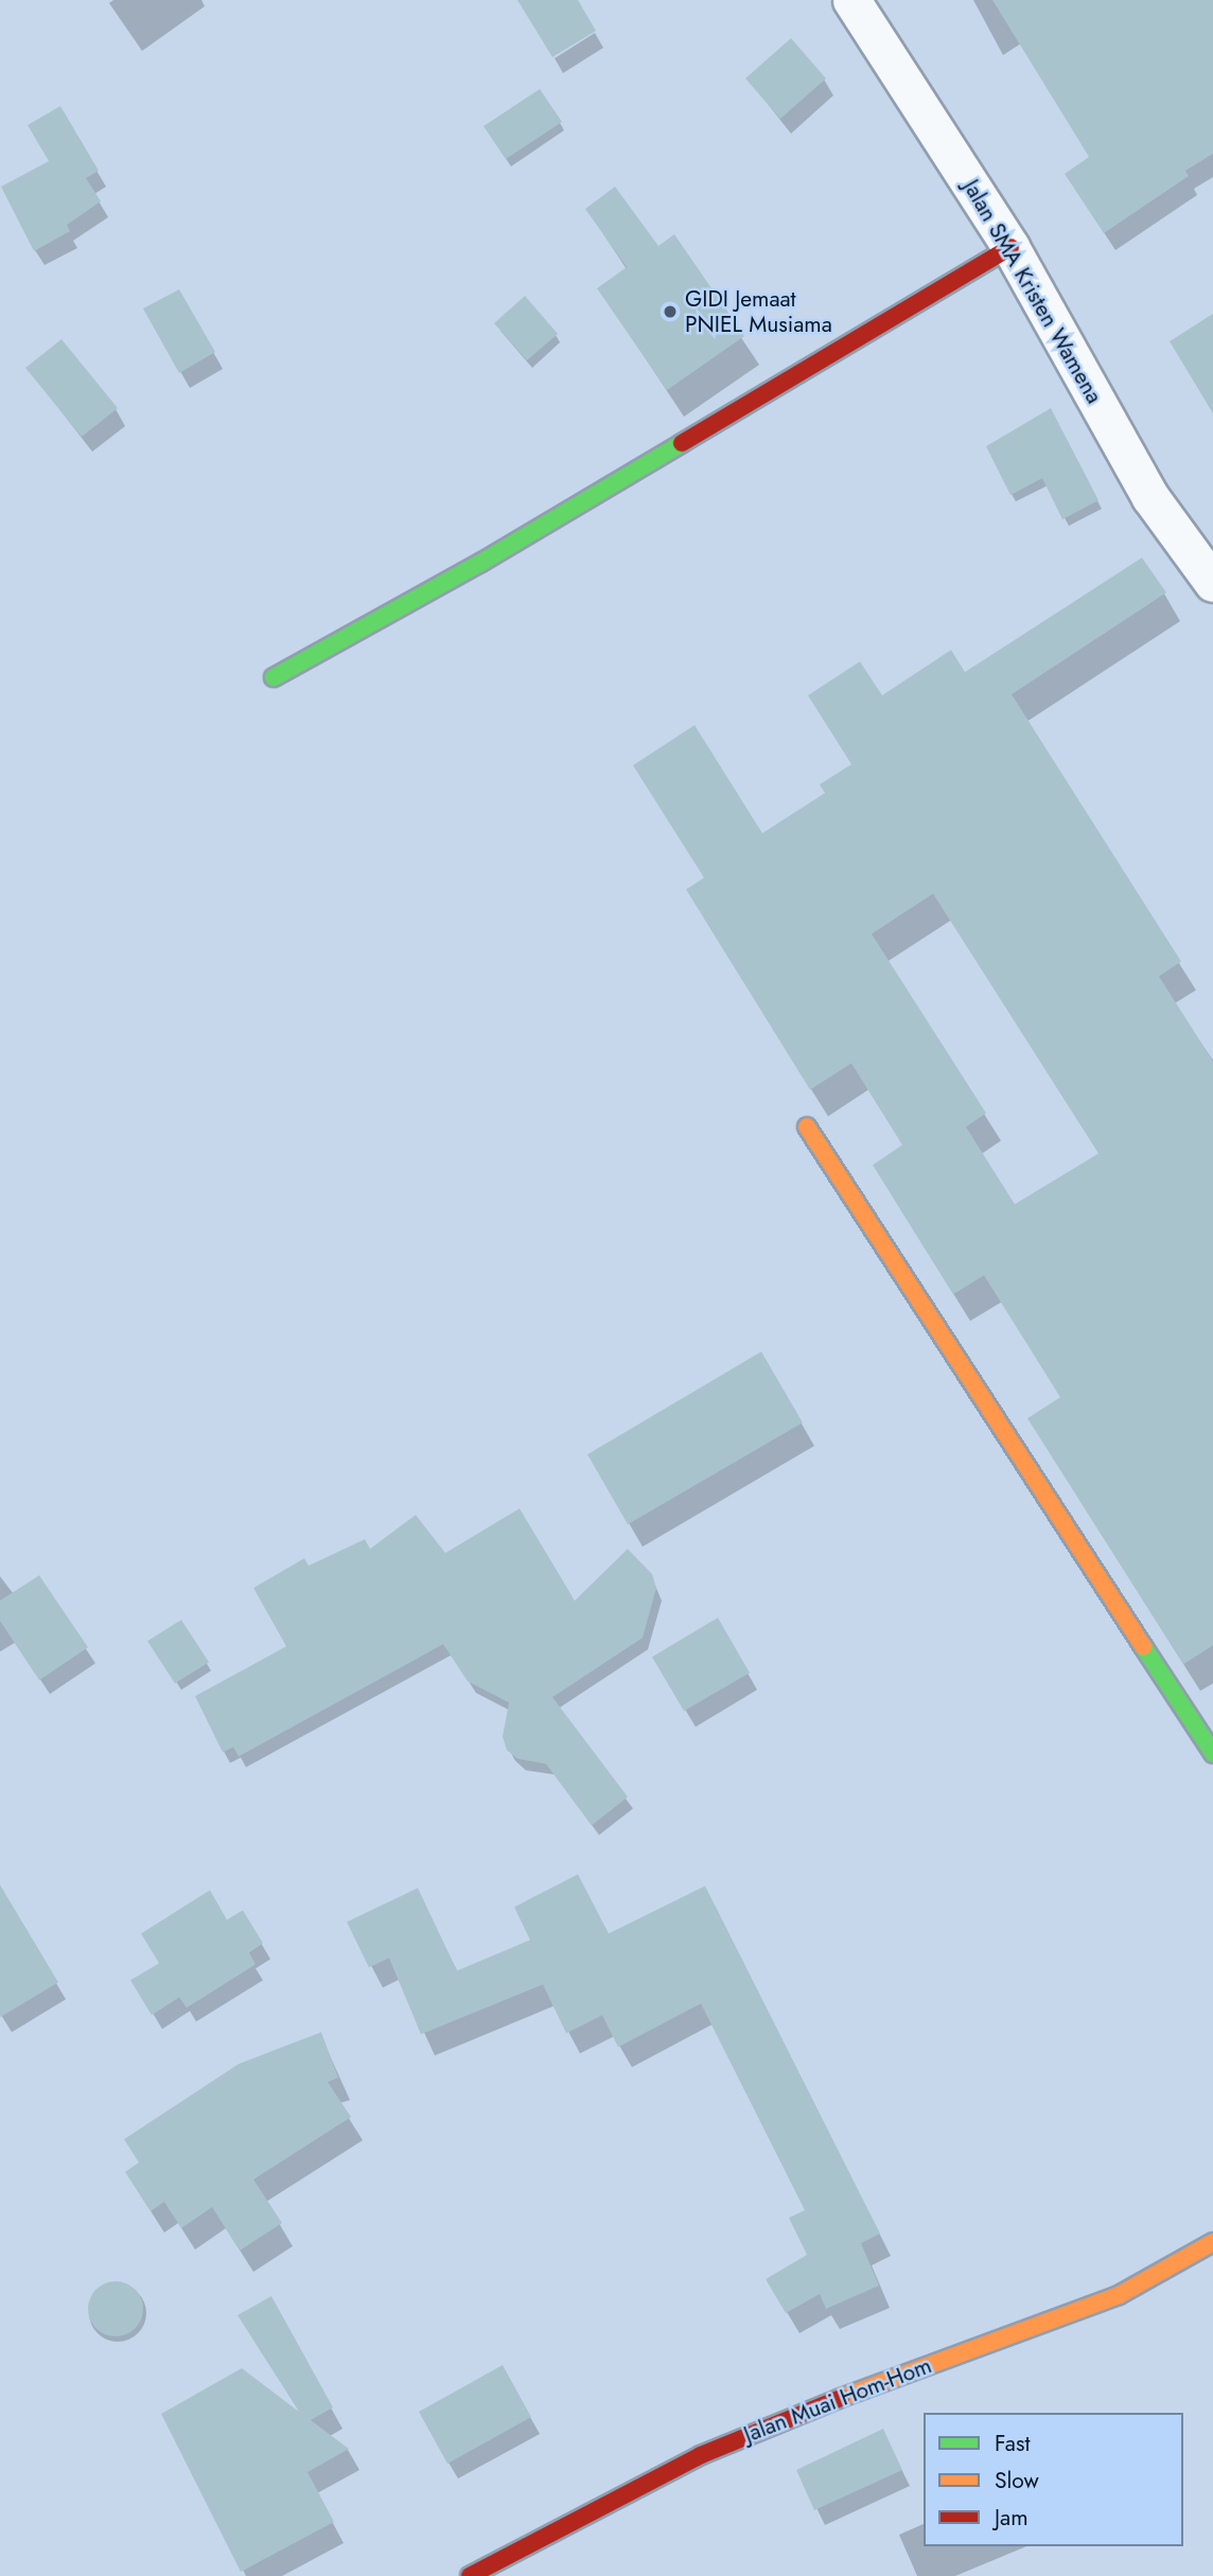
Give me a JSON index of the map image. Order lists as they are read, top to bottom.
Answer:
{
  "streets": {
    "street": ["Jalan SMA Kristen Wamena", "Jalan Muai Hom-Hom"]
  },
  "places": ["GIDI Jemaat PNIEL Musiama"],
  "legend": ["Fast", "Slow", "Jam"]
}
